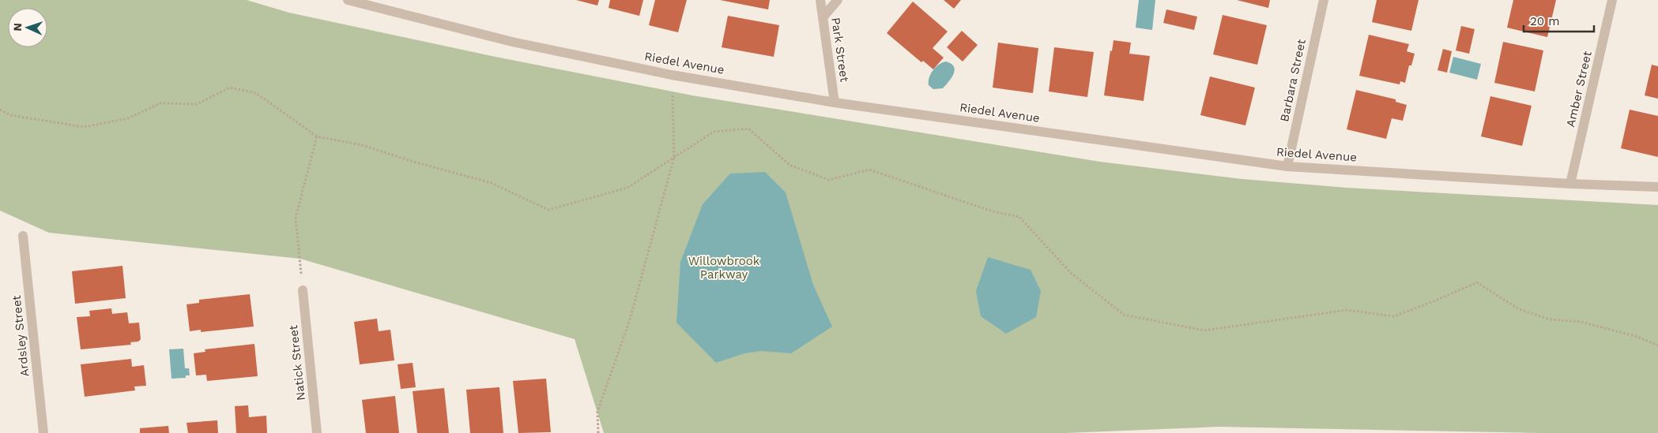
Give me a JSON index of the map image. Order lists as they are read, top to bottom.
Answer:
{
  "streets": {
    "street": [
      "Park Street",
      "Riedel Avenue",
      "Barbara Street",
      "Amber Street",
      "Ardsley Street",
      "Natick Street"
    ]
  },
  "crossings": [
    ["Park Street", "Riedel Avenue"],
    ["Riedel Avenue", "Barbara Street"],
    ["Riedel Avenue", "Amber Street"]
  ],
  "parks": ["Willowbrook Parkway"],
  "scale_bar": "20 m",
  "north": "left"
}
